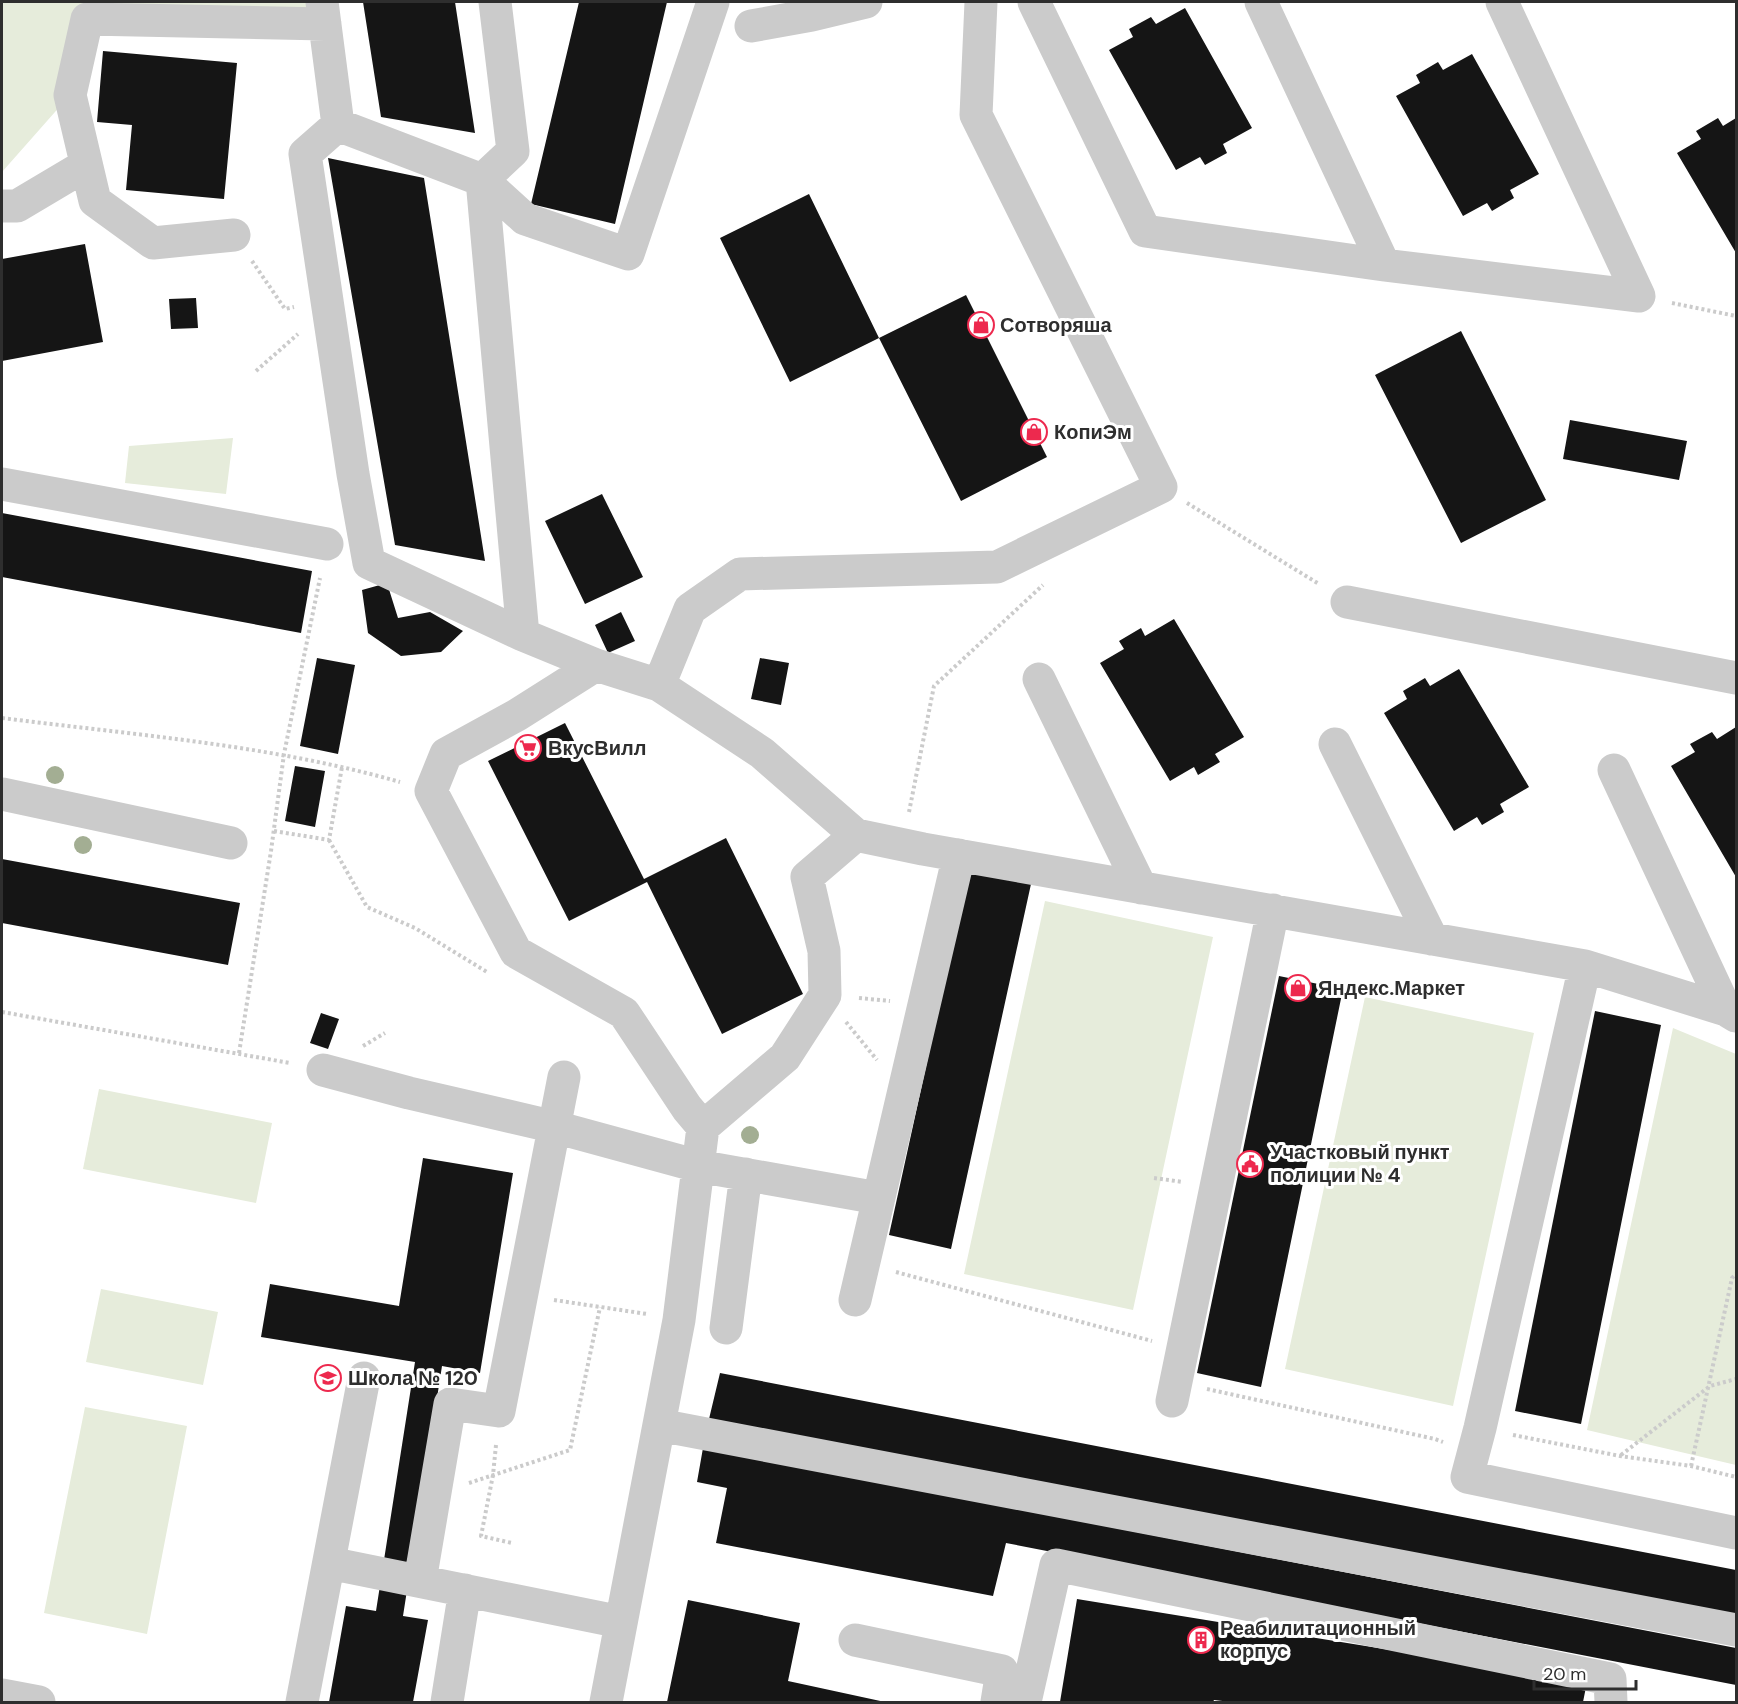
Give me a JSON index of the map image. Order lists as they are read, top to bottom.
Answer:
{
  "places": {
    "shop": ["Сотворяша", "КопиЭм", "Яндекс.Маркет"],
    "supermarket": ["ВкусВилл"],
    "public building": ["Участковый пункт полиции № 4"],
    "school or university": ["Школа № 120"],
    "building": ["Реабилитационный корпус"]
  },
  "scale_bar": "20 m"
}
